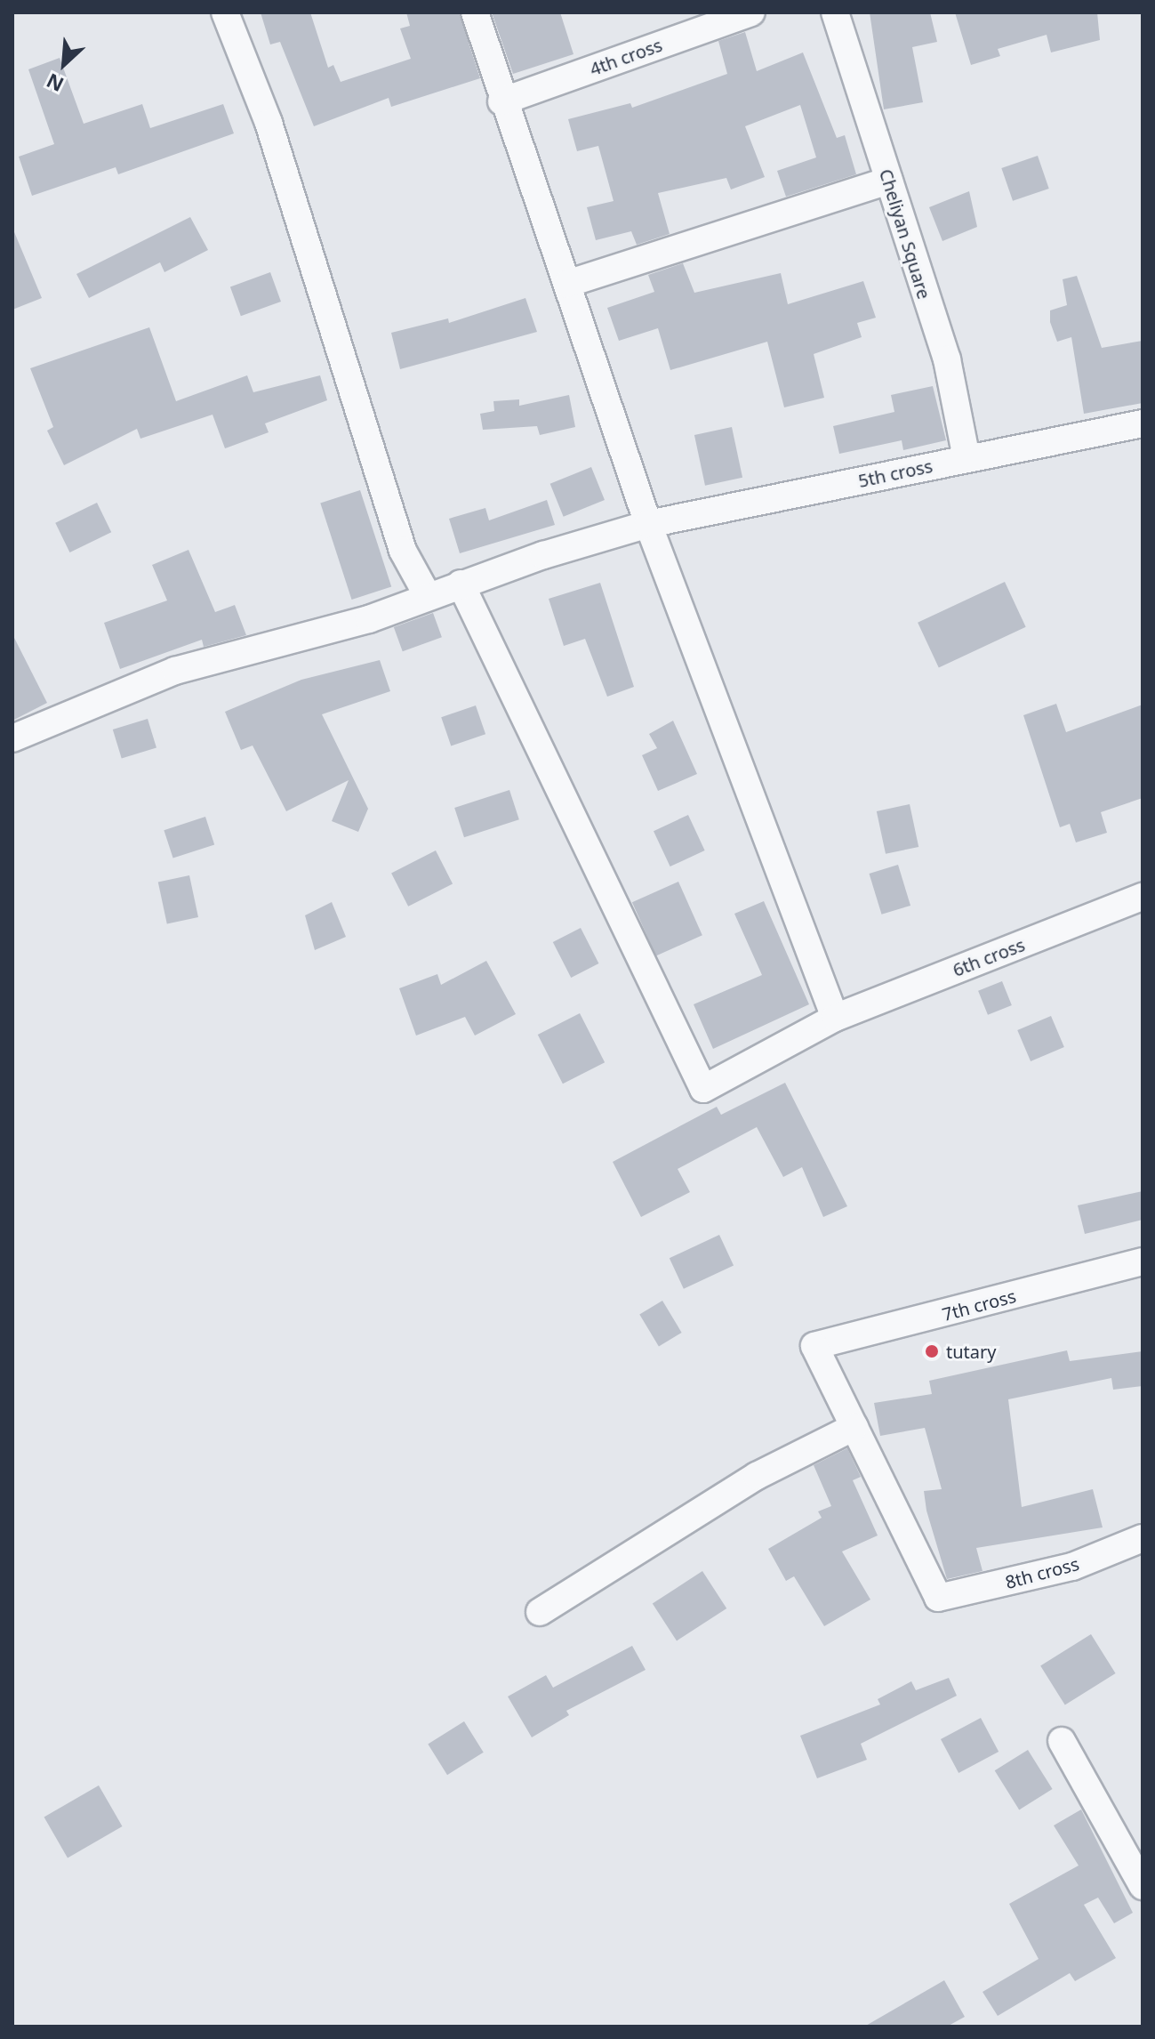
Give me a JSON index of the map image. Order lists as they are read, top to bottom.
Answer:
{
  "streets": {
    "street": [
      "4th cross",
      "Cheliyan Square",
      "5th cross",
      "6th cross",
      "7th cross",
      "8th cross"
    ]
  },
  "crossings": [
    ["Cheliyan Square", "5th cross"],
    ["5th cross", "6th cross"],
    ["7th cross", "8th cross"]
  ],
  "places": ["tutary"],
  "north": "bottom left"
}
